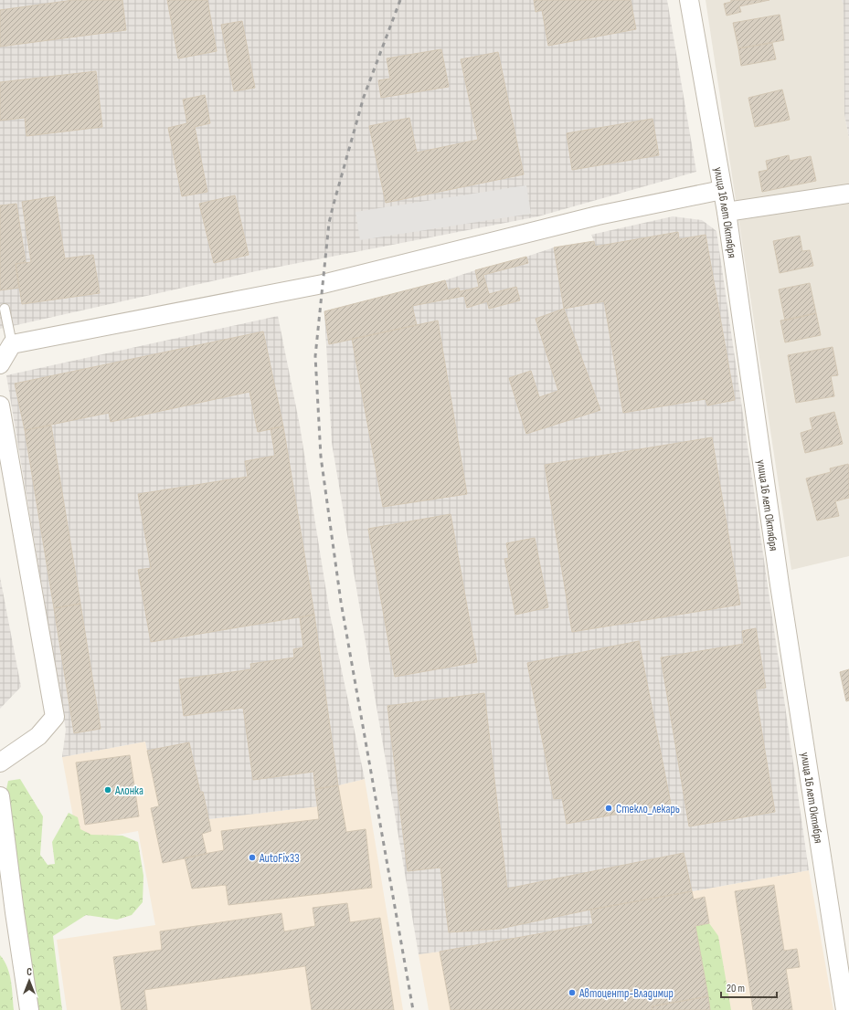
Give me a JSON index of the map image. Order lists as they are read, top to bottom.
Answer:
{
  "streets": {
    "street": ["улица 16 лет Октября"]
  },
  "places": [
    "Алонка",
    "Стекло_лекарь",
    "AutoFix33",
    "Автоцентр-Владимир"
  ],
  "scale_bar": "20 m",
  "north": "top"
}
